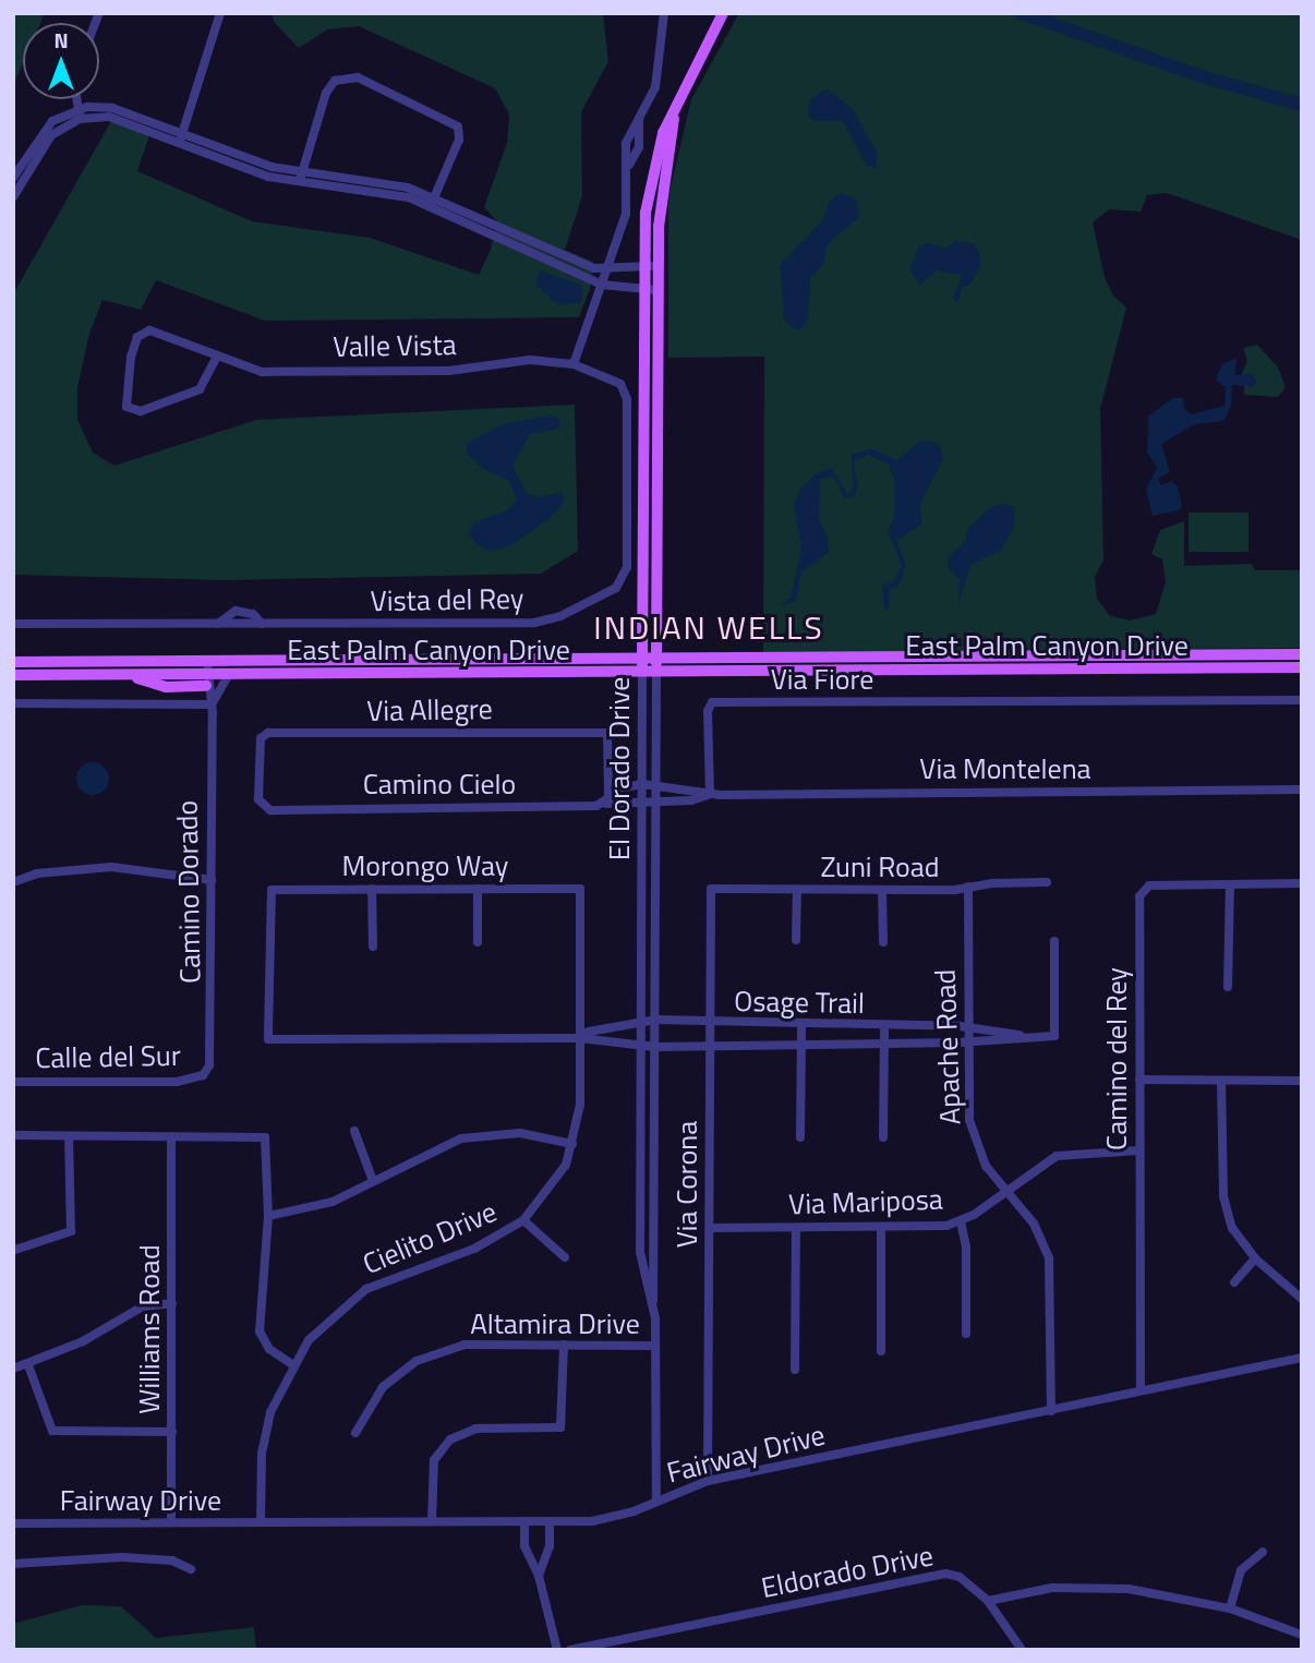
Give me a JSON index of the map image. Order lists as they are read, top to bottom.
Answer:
{
  "streets": {
    "main road": ["East Palm Canyon Drive", "El Dorado Drive"],
    "street": [
      "Valle Vista",
      "Vista del Rey",
      "Via Fiore",
      "Via Allegre",
      "Via Montelena",
      "Camino Cielo",
      "Morongo Way",
      "Zuni Road",
      "Camino Dorado",
      "Osage Trail",
      "Apache Road",
      "Calle del Sur",
      "Camino del Rey",
      "Via Corona",
      "Via Mariposa",
      "Cielito Drive",
      "Altamira Drive",
      "Williams Road",
      "Fairway Drive",
      "Eldorado Drive"
    ]
  },
  "crossings": [
    ["Valle Vista", "Vista del Rey"],
    ["East Palm Canyon Drive", "El Dorado Drive"],
    ["East Palm Canyon Drive", "Camino Dorado"],
    ["Via Fiore", "Via Montelena"],
    ["Via Allegre", "Via Montelena"],
    ["Via Allegre", "Camino Cielo"],
    ["El Dorado Drive", "Via Montelena"],
    ["El Dorado Drive", "Osage Trail"],
    ["El Dorado Drive", "Altamira Drive"],
    ["El Dorado Drive", "Fairway Drive"],
    ["Via Montelena", "Camino Cielo"],
    ["Morongo Way", "Osage Trail"],
    ["Morongo Way", "Cielito Drive"],
    ["Zuni Road", "Apache Road"],
    ["Zuni Road", "Via Corona"],
    ["Camino Dorado", "Calle del Sur"],
    ["Osage Trail", "Apache Road"],
    ["Osage Trail", "Via Corona"],
    ["Osage Trail", "Cielito Drive"],
    ["Apache Road", "Via Mariposa"],
    ["Apache Road", "Fairway Drive"],
    ["Camino del Rey", "Via Mariposa"],
    ["Camino del Rey", "Fairway Drive"],
    ["Via Corona", "Via Mariposa"],
    ["Via Corona", "Fairway Drive"],
    ["Cielito Drive", "Fairway Drive"],
    ["Williams Road", "Fairway Drive"]
  ],
  "districts": ["INDIAN WELLS"],
  "north": "top"
}
